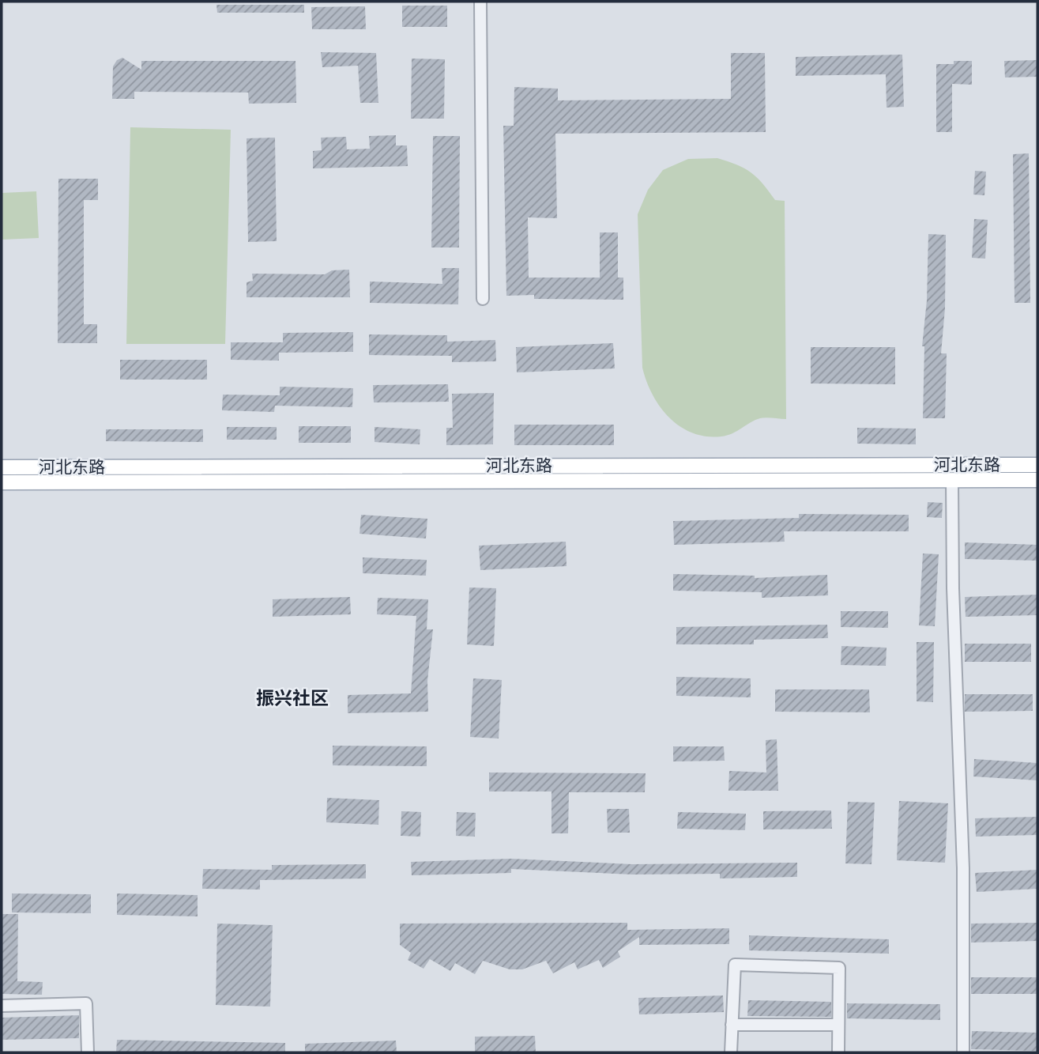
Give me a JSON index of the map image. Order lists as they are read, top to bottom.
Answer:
{
  "streets": {
    "main road": ["河北东路"]
  },
  "districts": ["振兴社区"]
}
